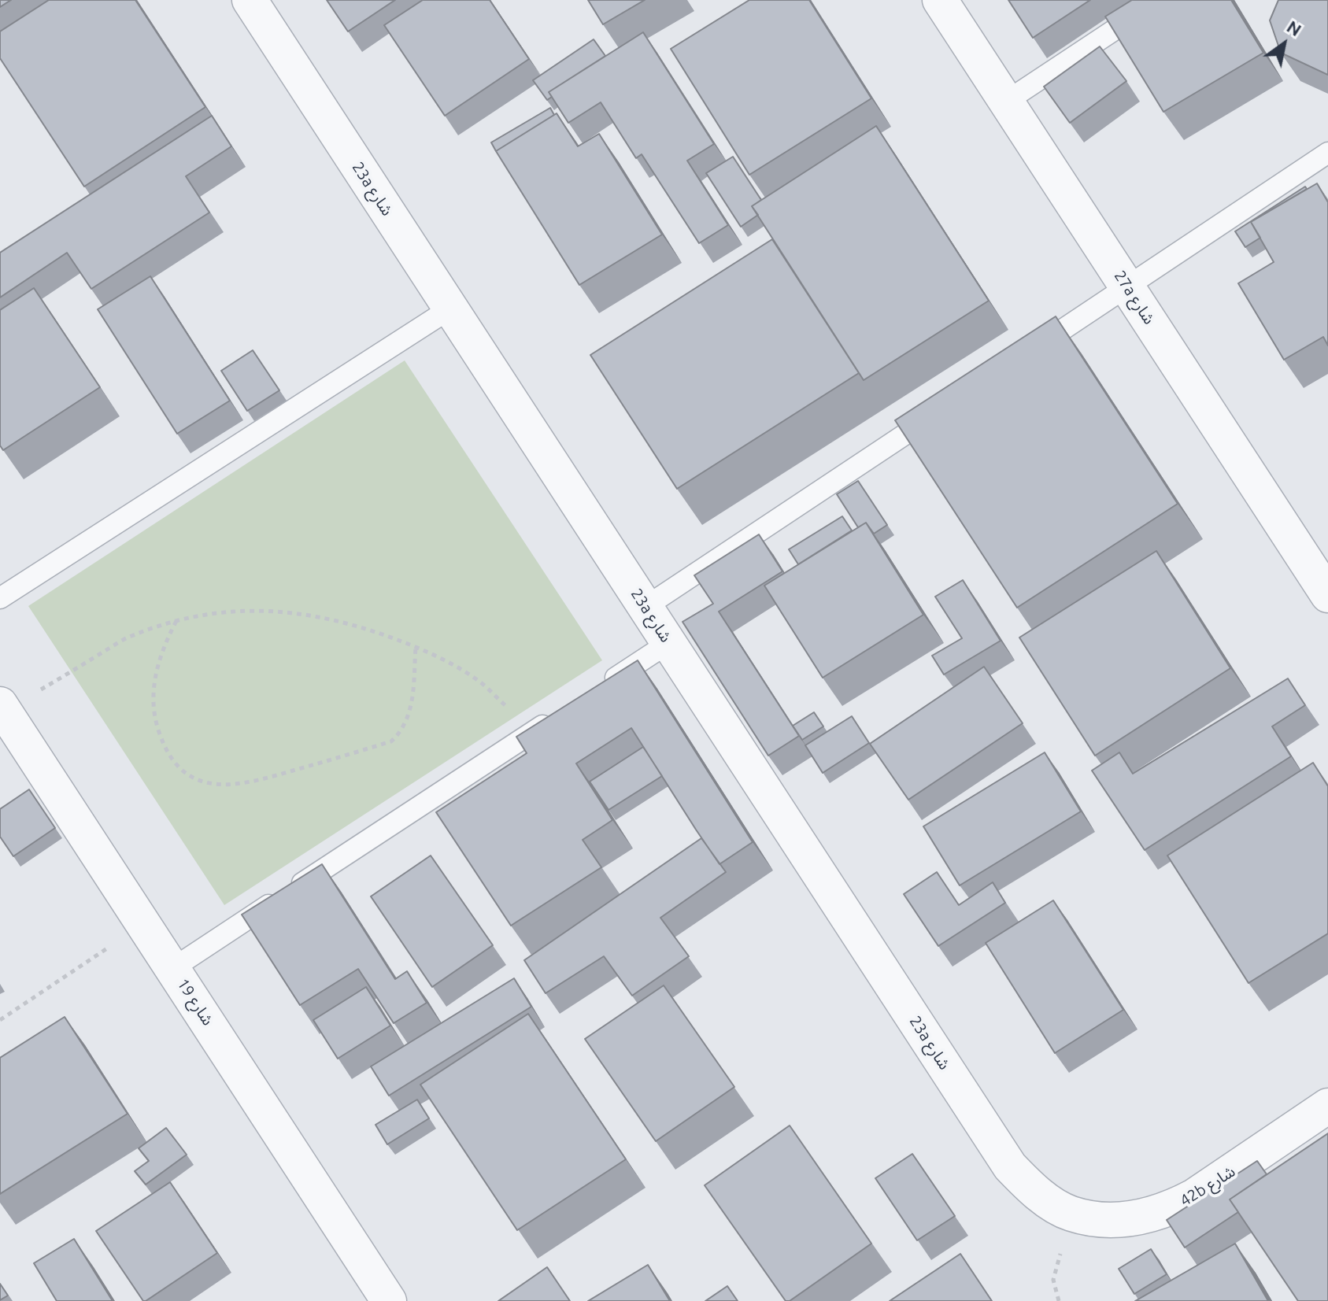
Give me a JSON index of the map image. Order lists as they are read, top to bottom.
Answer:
{
  "streets": {
    "street": [
      "23a شارع",
      "27a شارع",
      "شارع 19",
      "42b شارع"
    ]
  },
  "crossings": [
    ["23a شارع", "42b شارع"]
  ],
  "north": "top right"
}
